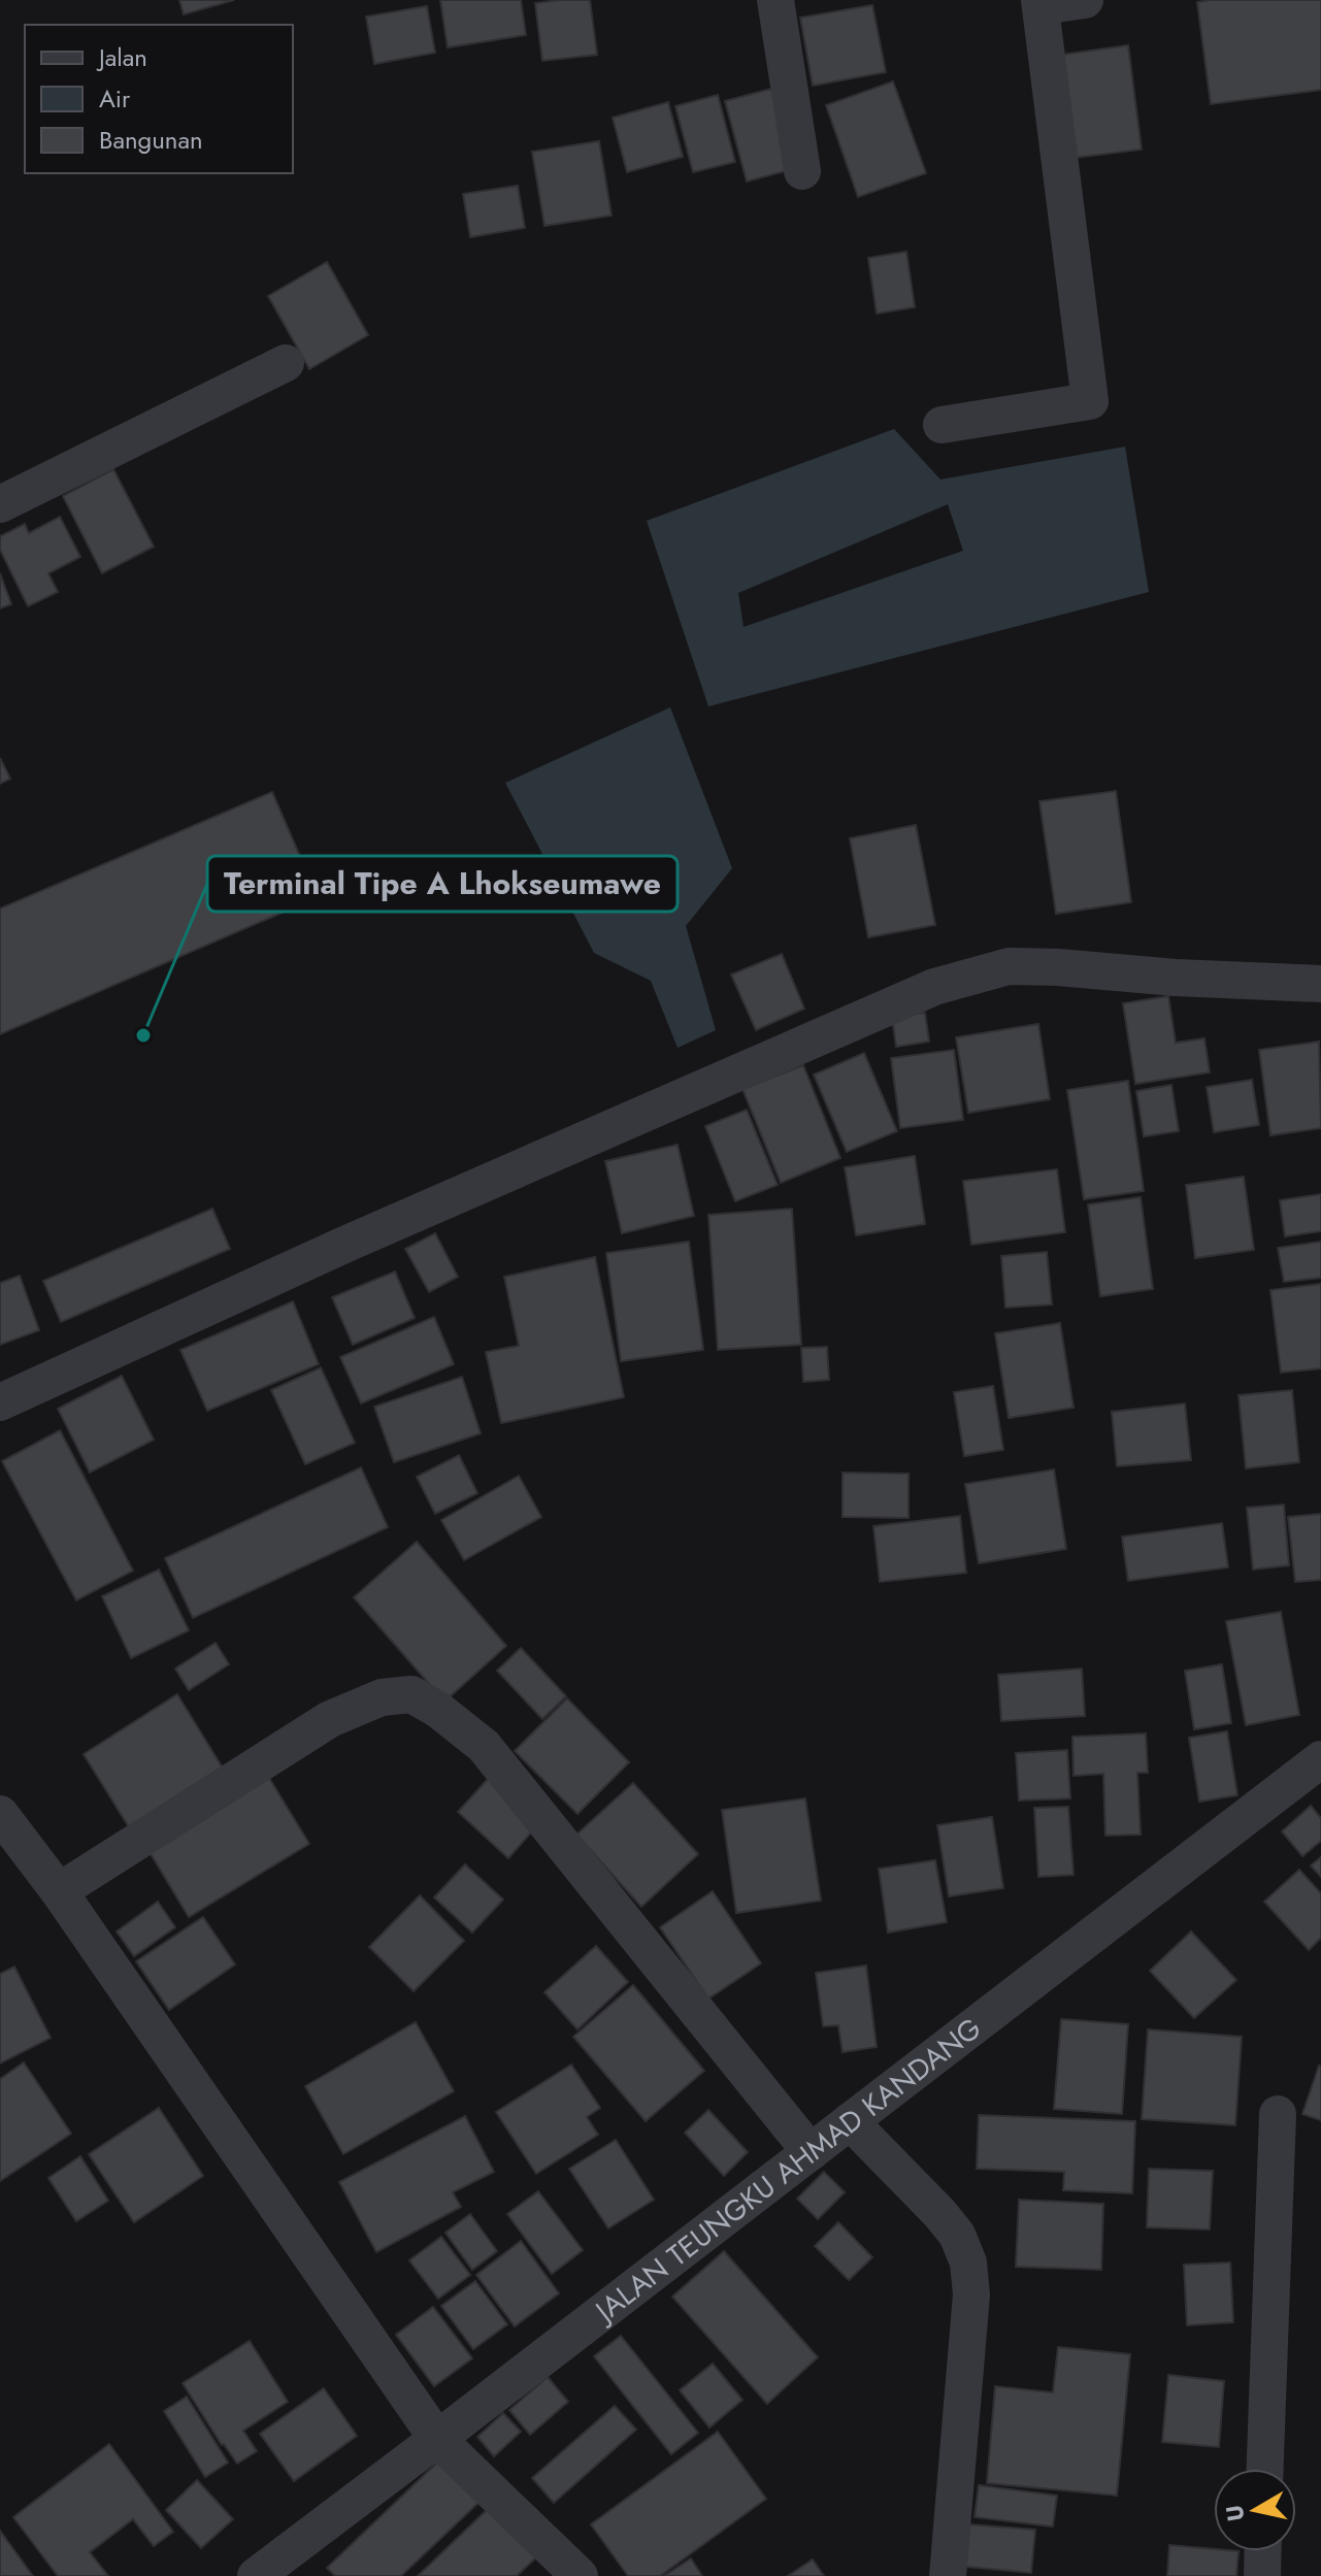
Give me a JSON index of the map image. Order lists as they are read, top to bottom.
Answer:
{
  "streets": {
    "street": ["JALAN TEUNGKU AHMAD KANDANG"]
  },
  "places": ["Terminal Tipe A Lhokseumawe"],
  "legend": ["Jalan", "Air", "Bangunan"],
  "north": "left"
}
